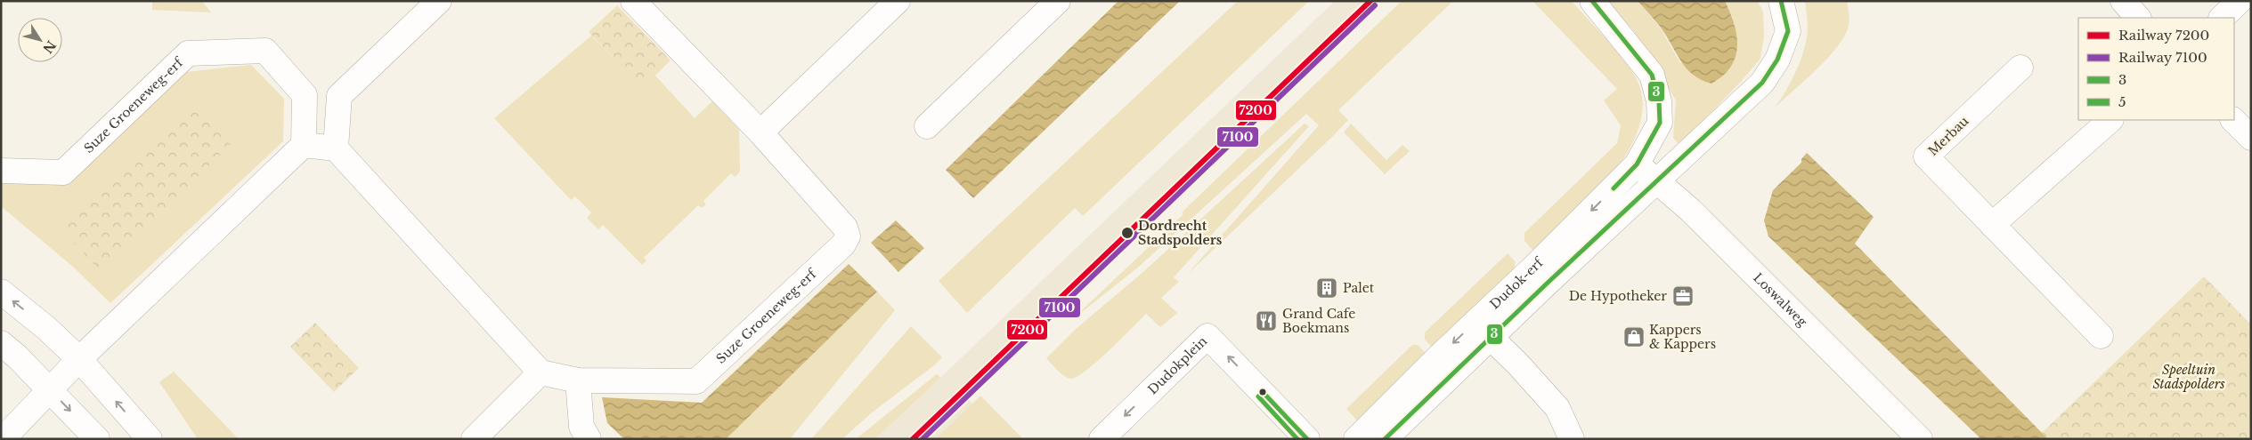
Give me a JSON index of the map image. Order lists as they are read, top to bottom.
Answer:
{
  "streets": {
    "street": [
      "Suze Groeneweg-erf",
      "Merbau",
      "Dudok-erf",
      "Loswalweg",
      "Dudokplein"
    ]
  },
  "crossings": [
    ["Dudok-erf", "Loswalweg"]
  ],
  "parks": ["Speeltuin Stadspolders"],
  "places": {
    "other": ["Dordrecht Stadspolders"],
    "building": ["Palet"],
    "office": ["De Hypotheker"],
    "restaurant": ["Grand Cafe Boekmans"],
    "shop": ["Kappers & Kappers"]
  },
  "lines": [
    "rail line 7200",
    "transit line 3",
    "rail line 7100",
    "transit line 5"
  ],
  "legend": [
    "Railway 7200",
    "Railway 7100",
    "3",
    "5"
  ],
  "north": "bottom right"
}
